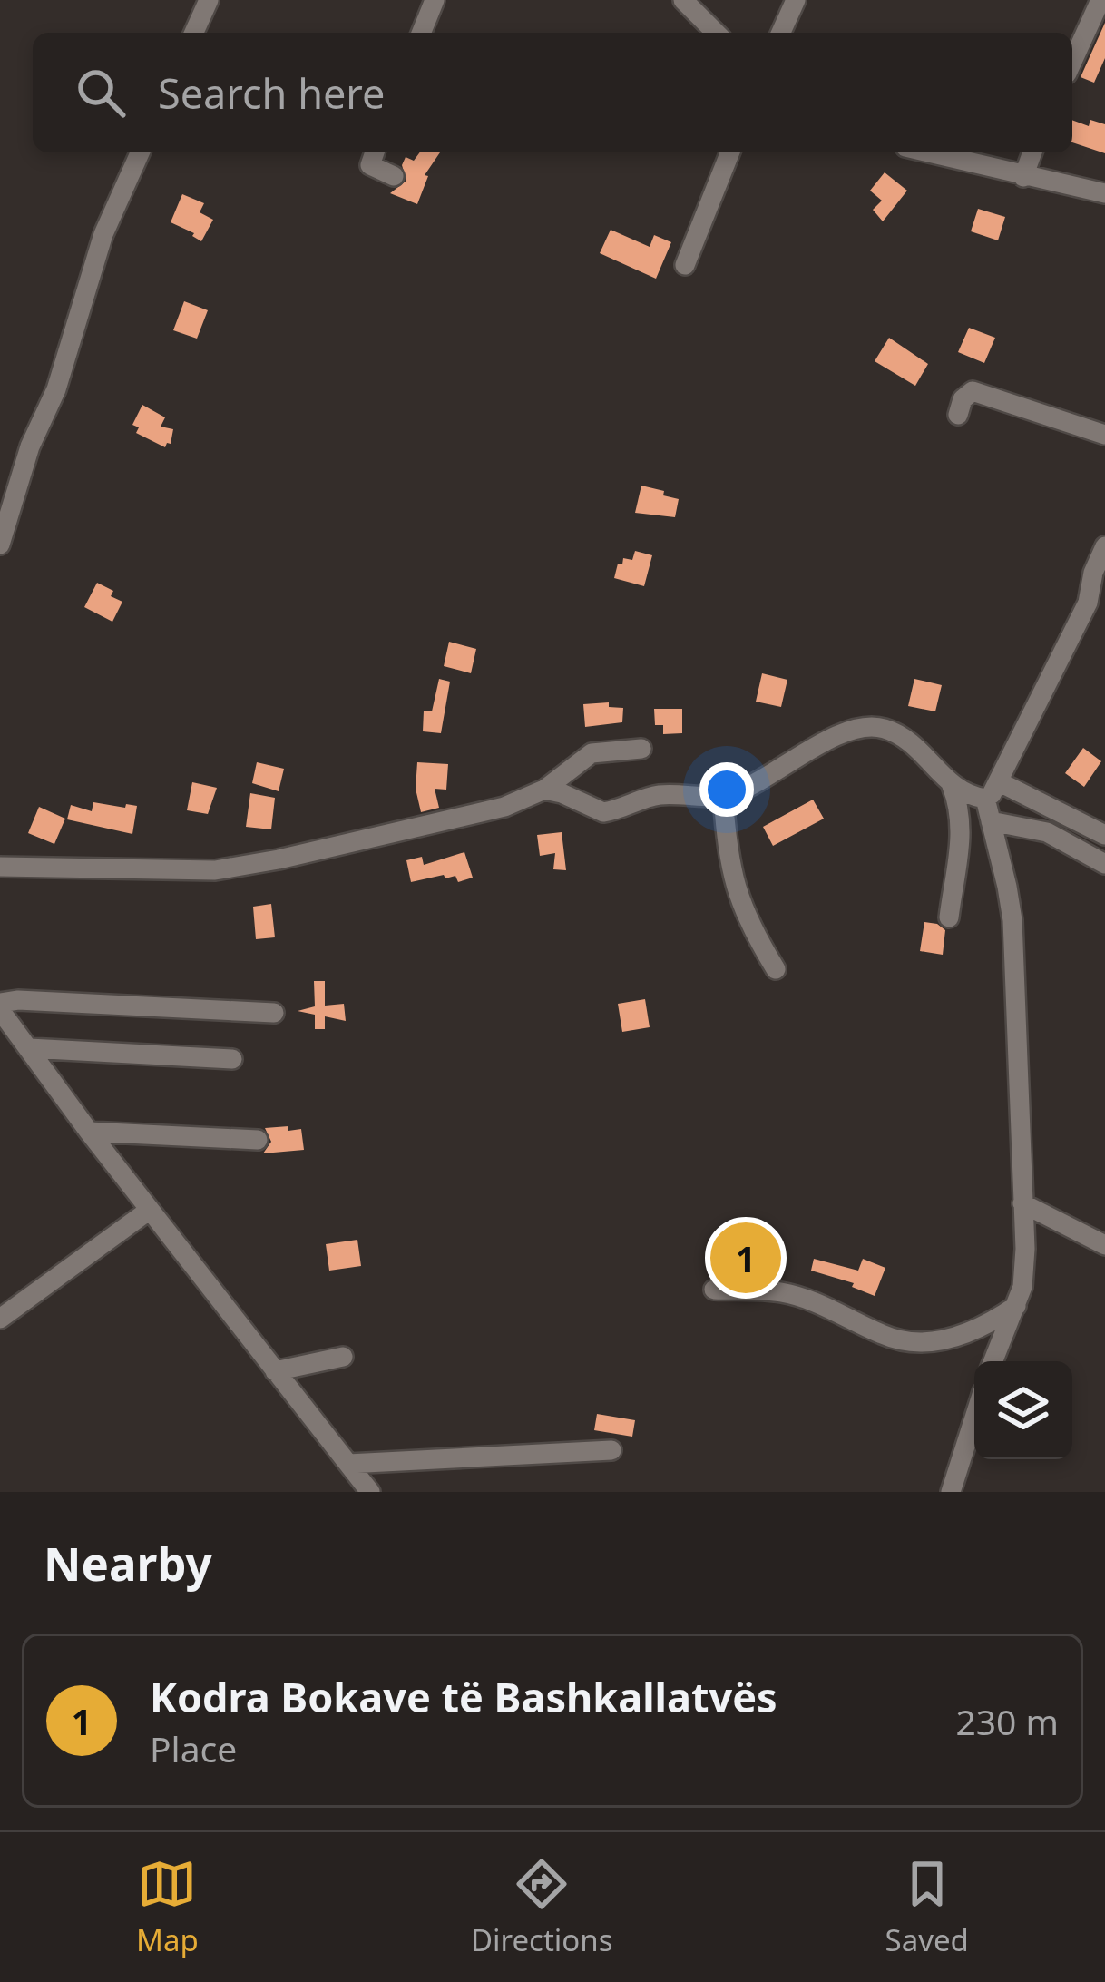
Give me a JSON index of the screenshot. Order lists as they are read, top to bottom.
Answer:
{
  "page": {
    "search": "Search here",
    "pins": "1",
    "heading": "Nearby",
    "list": [
      {
        "mark": "1",
        "name": "Kodra Bokave të Bashkallatvës",
        "note": "Place",
        "value": "230 m"
      }
    ],
    "nav": ["Map", "Directions", "Saved"]
  }
}
